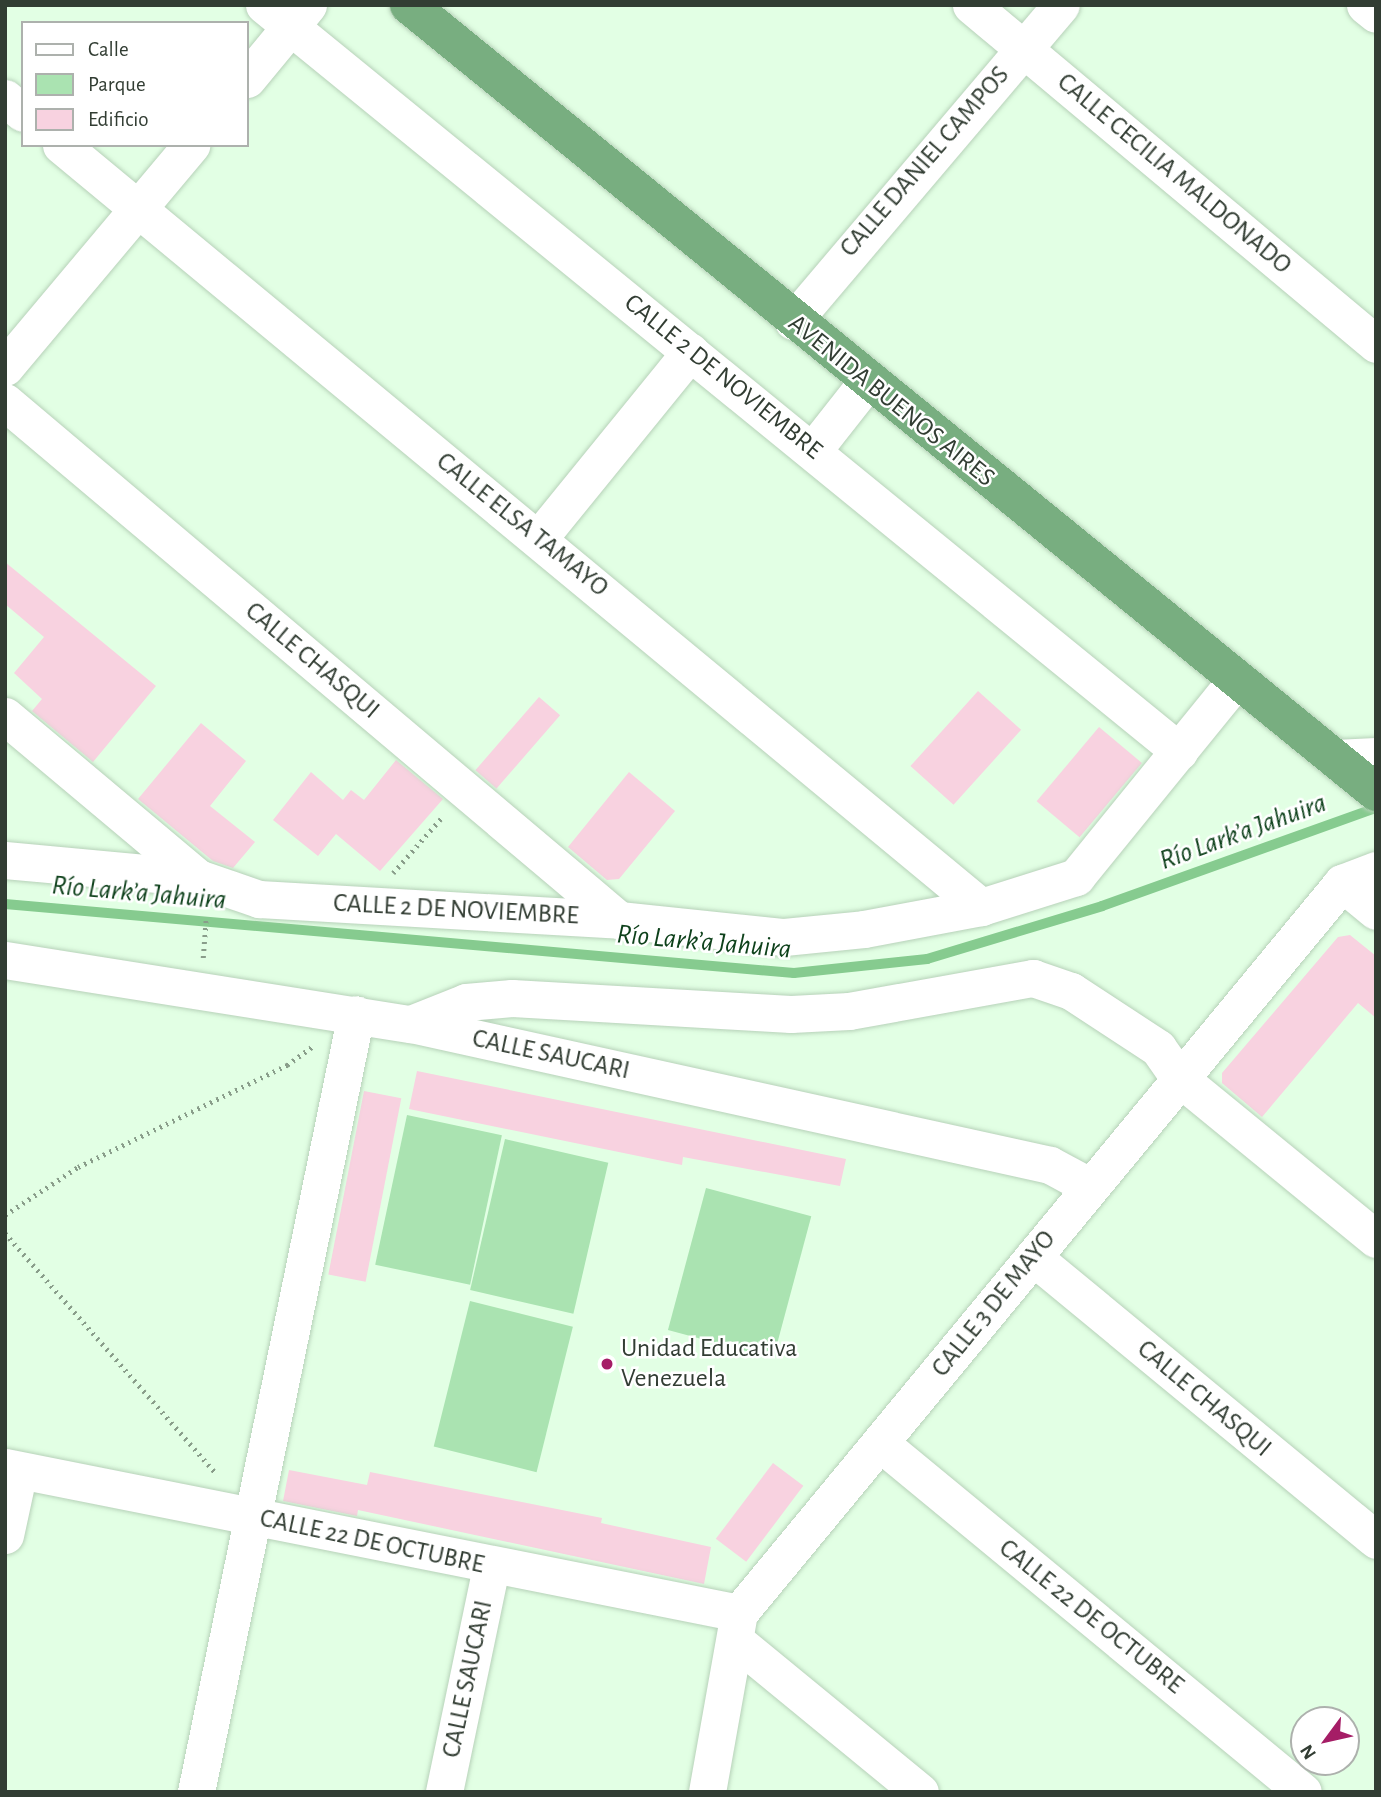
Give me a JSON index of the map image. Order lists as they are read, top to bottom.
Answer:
{
  "streets": {
    "highway": ["AVENIDA BUENOS AIRES"],
    "street": [
      "CALLE DANIEL CAMPOS",
      "CALLE CECILIA MALDONADO",
      "CALLE 2 DE NOVIEMBRE",
      "CALLE ELSA TAMAYO",
      "CALLE CHASQUI",
      "CALLE SAUCARI",
      "CALLE 3 DE MAYO",
      "CALLE 22 DE OCTUBRE"
    ]
  },
  "crossings": [
    ["CALLE DANIEL CAMPOS", "CALLE CECILIA MALDONADO"],
    ["CALLE DANIEL CAMPOS", "AVENIDA BUENOS AIRES"],
    ["CALLE 2 DE NOVIEMBRE", "AVENIDA BUENOS AIRES"],
    ["CALLE 2 DE NOVIEMBRE", "CALLE ELSA TAMAYO"],
    ["CALLE 2 DE NOVIEMBRE", "CALLE CHASQUI"],
    ["CALLE CHASQUI", "CALLE 3 DE MAYO"],
    ["CALLE SAUCARI", "CALLE 3 DE MAYO"],
    ["CALLE SAUCARI", "CALLE 22 DE OCTUBRE"],
    ["CALLE 3 DE MAYO", "CALLE 22 DE OCTUBRE"]
  ],
  "water": ["Río Lark’a Jahuira"],
  "places": ["Unidad Educativa Venezuela"],
  "legend": ["Calle", "Parque", "Edificio"],
  "north": "bottom left"
}
